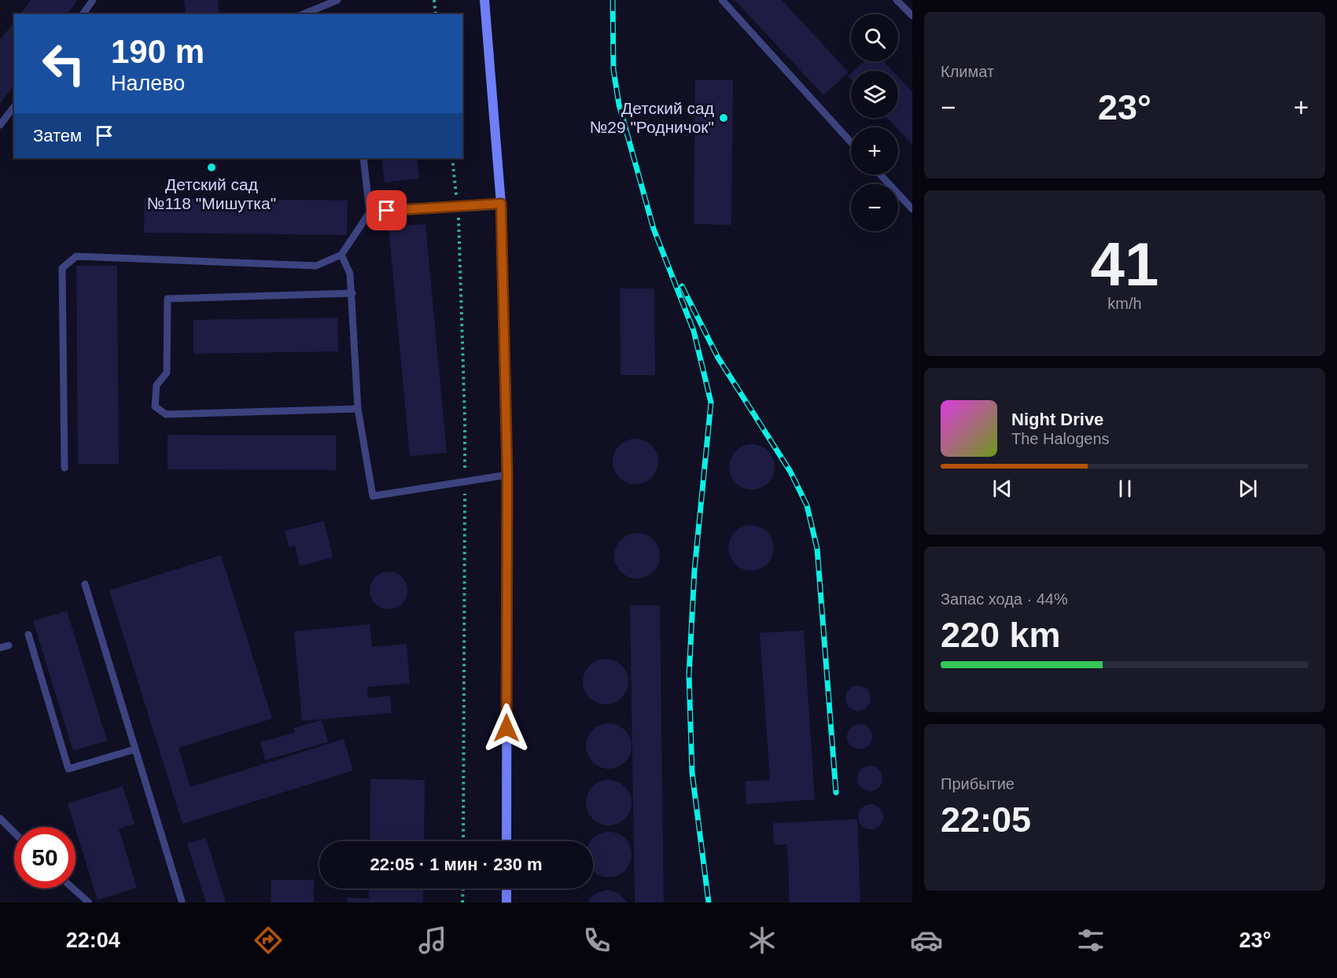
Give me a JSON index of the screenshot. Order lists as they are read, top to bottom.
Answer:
{
  "places": ["Детский сад №29 \"Родничок\"", "Детский сад №118 \"Мишутка\""],
  "page": {
    "tile": [
      "Климат",
      ["41", "km/h"],
      ["Запас хода · 44%", "220 km"],
      ["Прибытие", "22:05"]
    ],
    "map_buttons": ["+", "−"],
    "turn": ["190 m", "Налево"],
    "heat": ["−", "23°", "+"],
    "then": "Затем",
    "song": ["Night Drive", "The Halogens"],
    "limit": "50",
    "trip": "22:05 · 1 мин · 230 m",
    "tabs": ["22:04", "23°"]
  }
}
